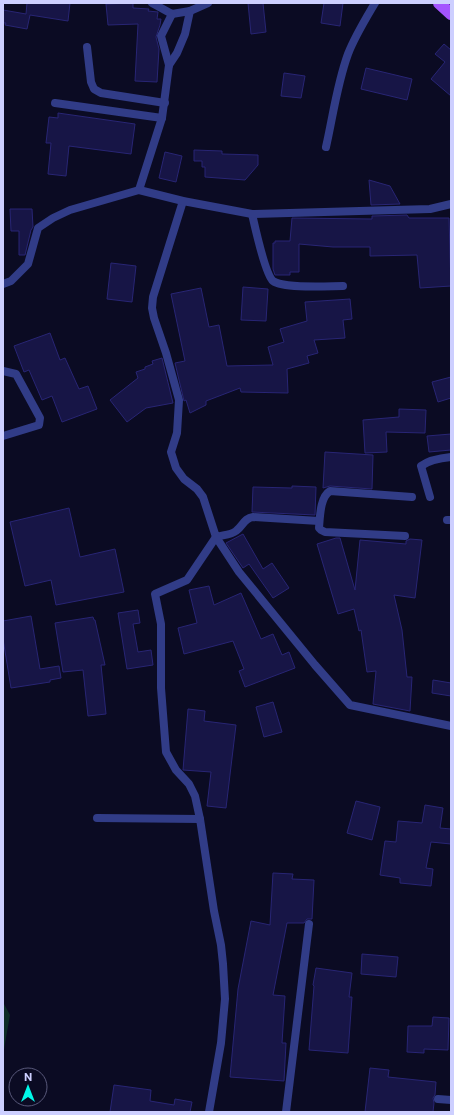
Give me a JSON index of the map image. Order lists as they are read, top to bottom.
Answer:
{
  "north": "top"
}
